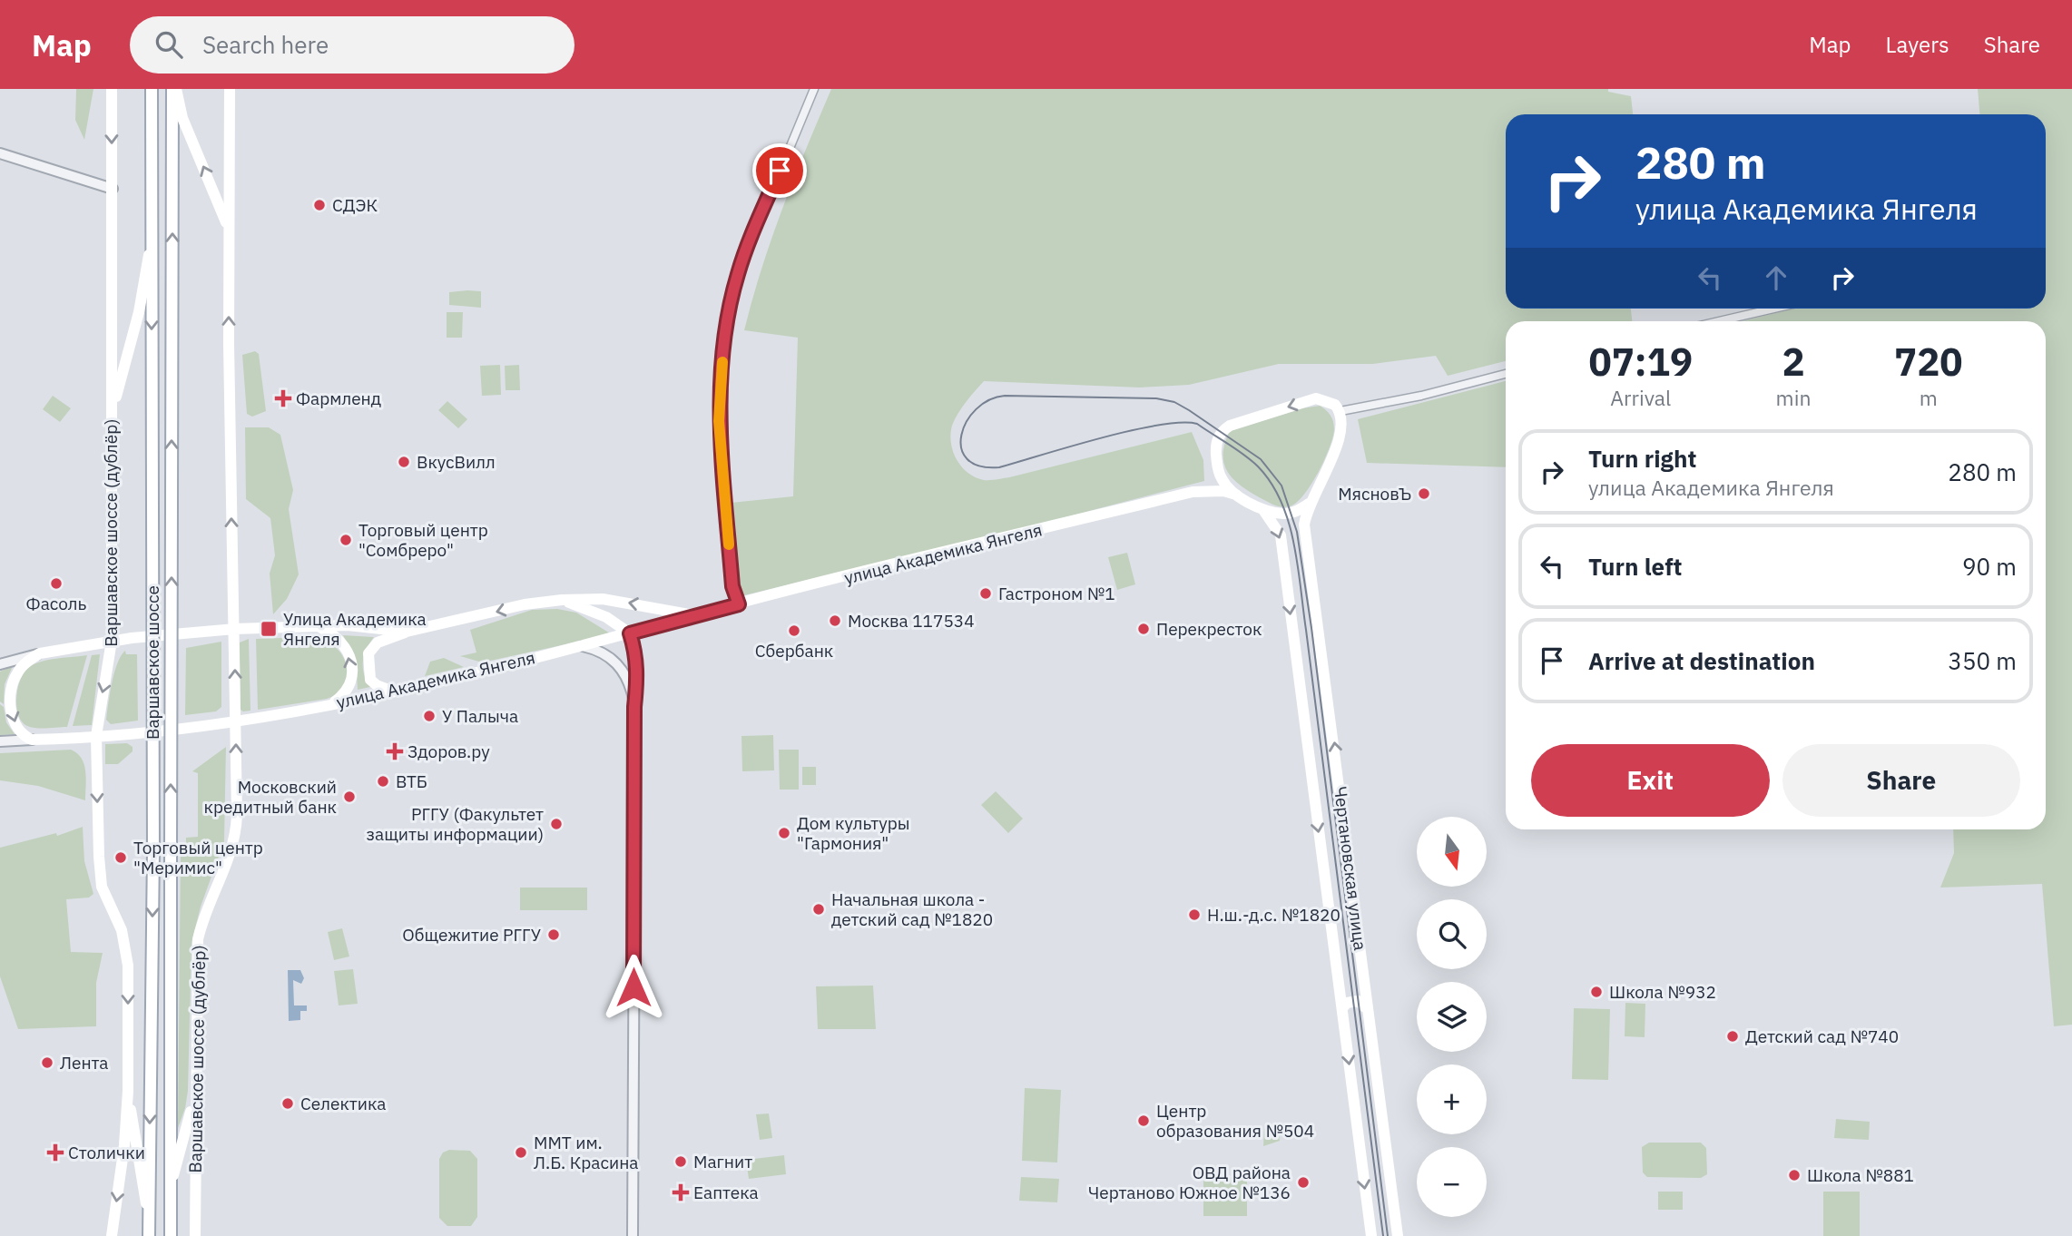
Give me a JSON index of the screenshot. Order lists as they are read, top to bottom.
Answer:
{
  "streets": {
    "main road": [
      "Варшавское шоссе (дублёр)",
      "улица Академика Янгеля",
      "Варшавское шоссе",
      "Чертановская улица"
    ]
  },
  "crossings": [
    ["Варшавское шоссе (дублёр)", "улица Академика Янгеля"],
    ["улица Академика Янгеля", "Чертановская улица"]
  ],
  "places": {
    "other": [
      "СДЭК",
      "ВкусВилл",
      "МясновЪ",
      "Торговый центр \"Сомбреро\"",
      "Фасоль",
      "Гастроном №1",
      "Москва 117534",
      "Перекресток",
      "Сбербанк",
      "У Палыча",
      "ВТБ",
      "Московский кредитный банк",
      "РГГУ (Факультет защиты информации)",
      "Дом культуры \"Гармония\"",
      "Торговый центр \"Меримис\"",
      "Начальная школа - детский сад №1820",
      "Н.ш.-д.с. №1820",
      "Общежитие РГГУ",
      "Школа №932",
      "Детский сад №740",
      "Лента",
      "Селектика",
      "Центр образования №504",
      "ММТ им. Л.Б. Красина",
      "Магнит",
      "Школа №881",
      "ОВД района Чертаново Южное №136"
    ],
    "health": [
      "Фармленд",
      "Здоров.ру",
      "Столички",
      "Еаптека"
    ],
    "transit": ["Улица Академика Янгеля"]
  },
  "north": "bottom",
  "page": {
    "header": "Map",
    "search": "Search here",
    "nav": ["Map", "Layers", "Share"],
    "turn": ["280 m", "улица Академика Янгеля"],
    "eta": [
      "07:19",
      "Arrival",
      "2",
      "min",
      "720",
      "m"
    ],
    "list": [
      {
        "name": "Turn right",
        "note": "улица Академика Янгеля",
        "value": "280 m"
      },
      {
        "name": "Turn left",
        "value": "90 m"
      },
      {
        "name": "Arrive at destination",
        "value": "350 m"
      }
    ],
    "buttons": ["Exit", "Share"],
    "map_buttons": ["+", "−"]
  }
}
